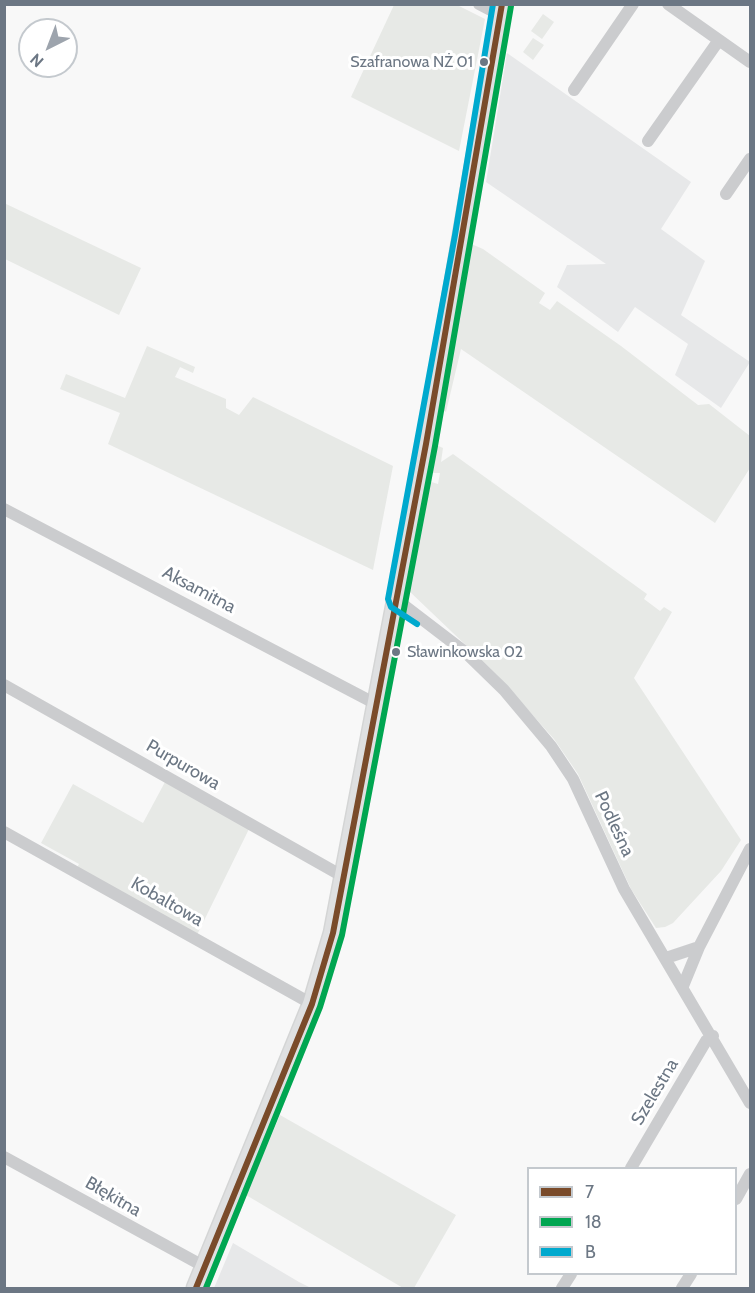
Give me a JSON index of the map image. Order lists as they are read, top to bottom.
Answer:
{
  "streets": {
    "street": [
      "Aksamitna",
      "Purpurowa",
      "Podleśna",
      "Kobaltowa",
      "Szelestna",
      "Błękitna"
    ]
  },
  "crossings": [
    ["Podleśna", "Szelestna"]
  ],
  "places": ["Szafranowa NŻ 01", "Sławinkowska 02"],
  "lines": ["transit line 7", "transit line B", "transit line 18"],
  "legend": ["7", "18", "B"],
  "north": "bottom left"
}
